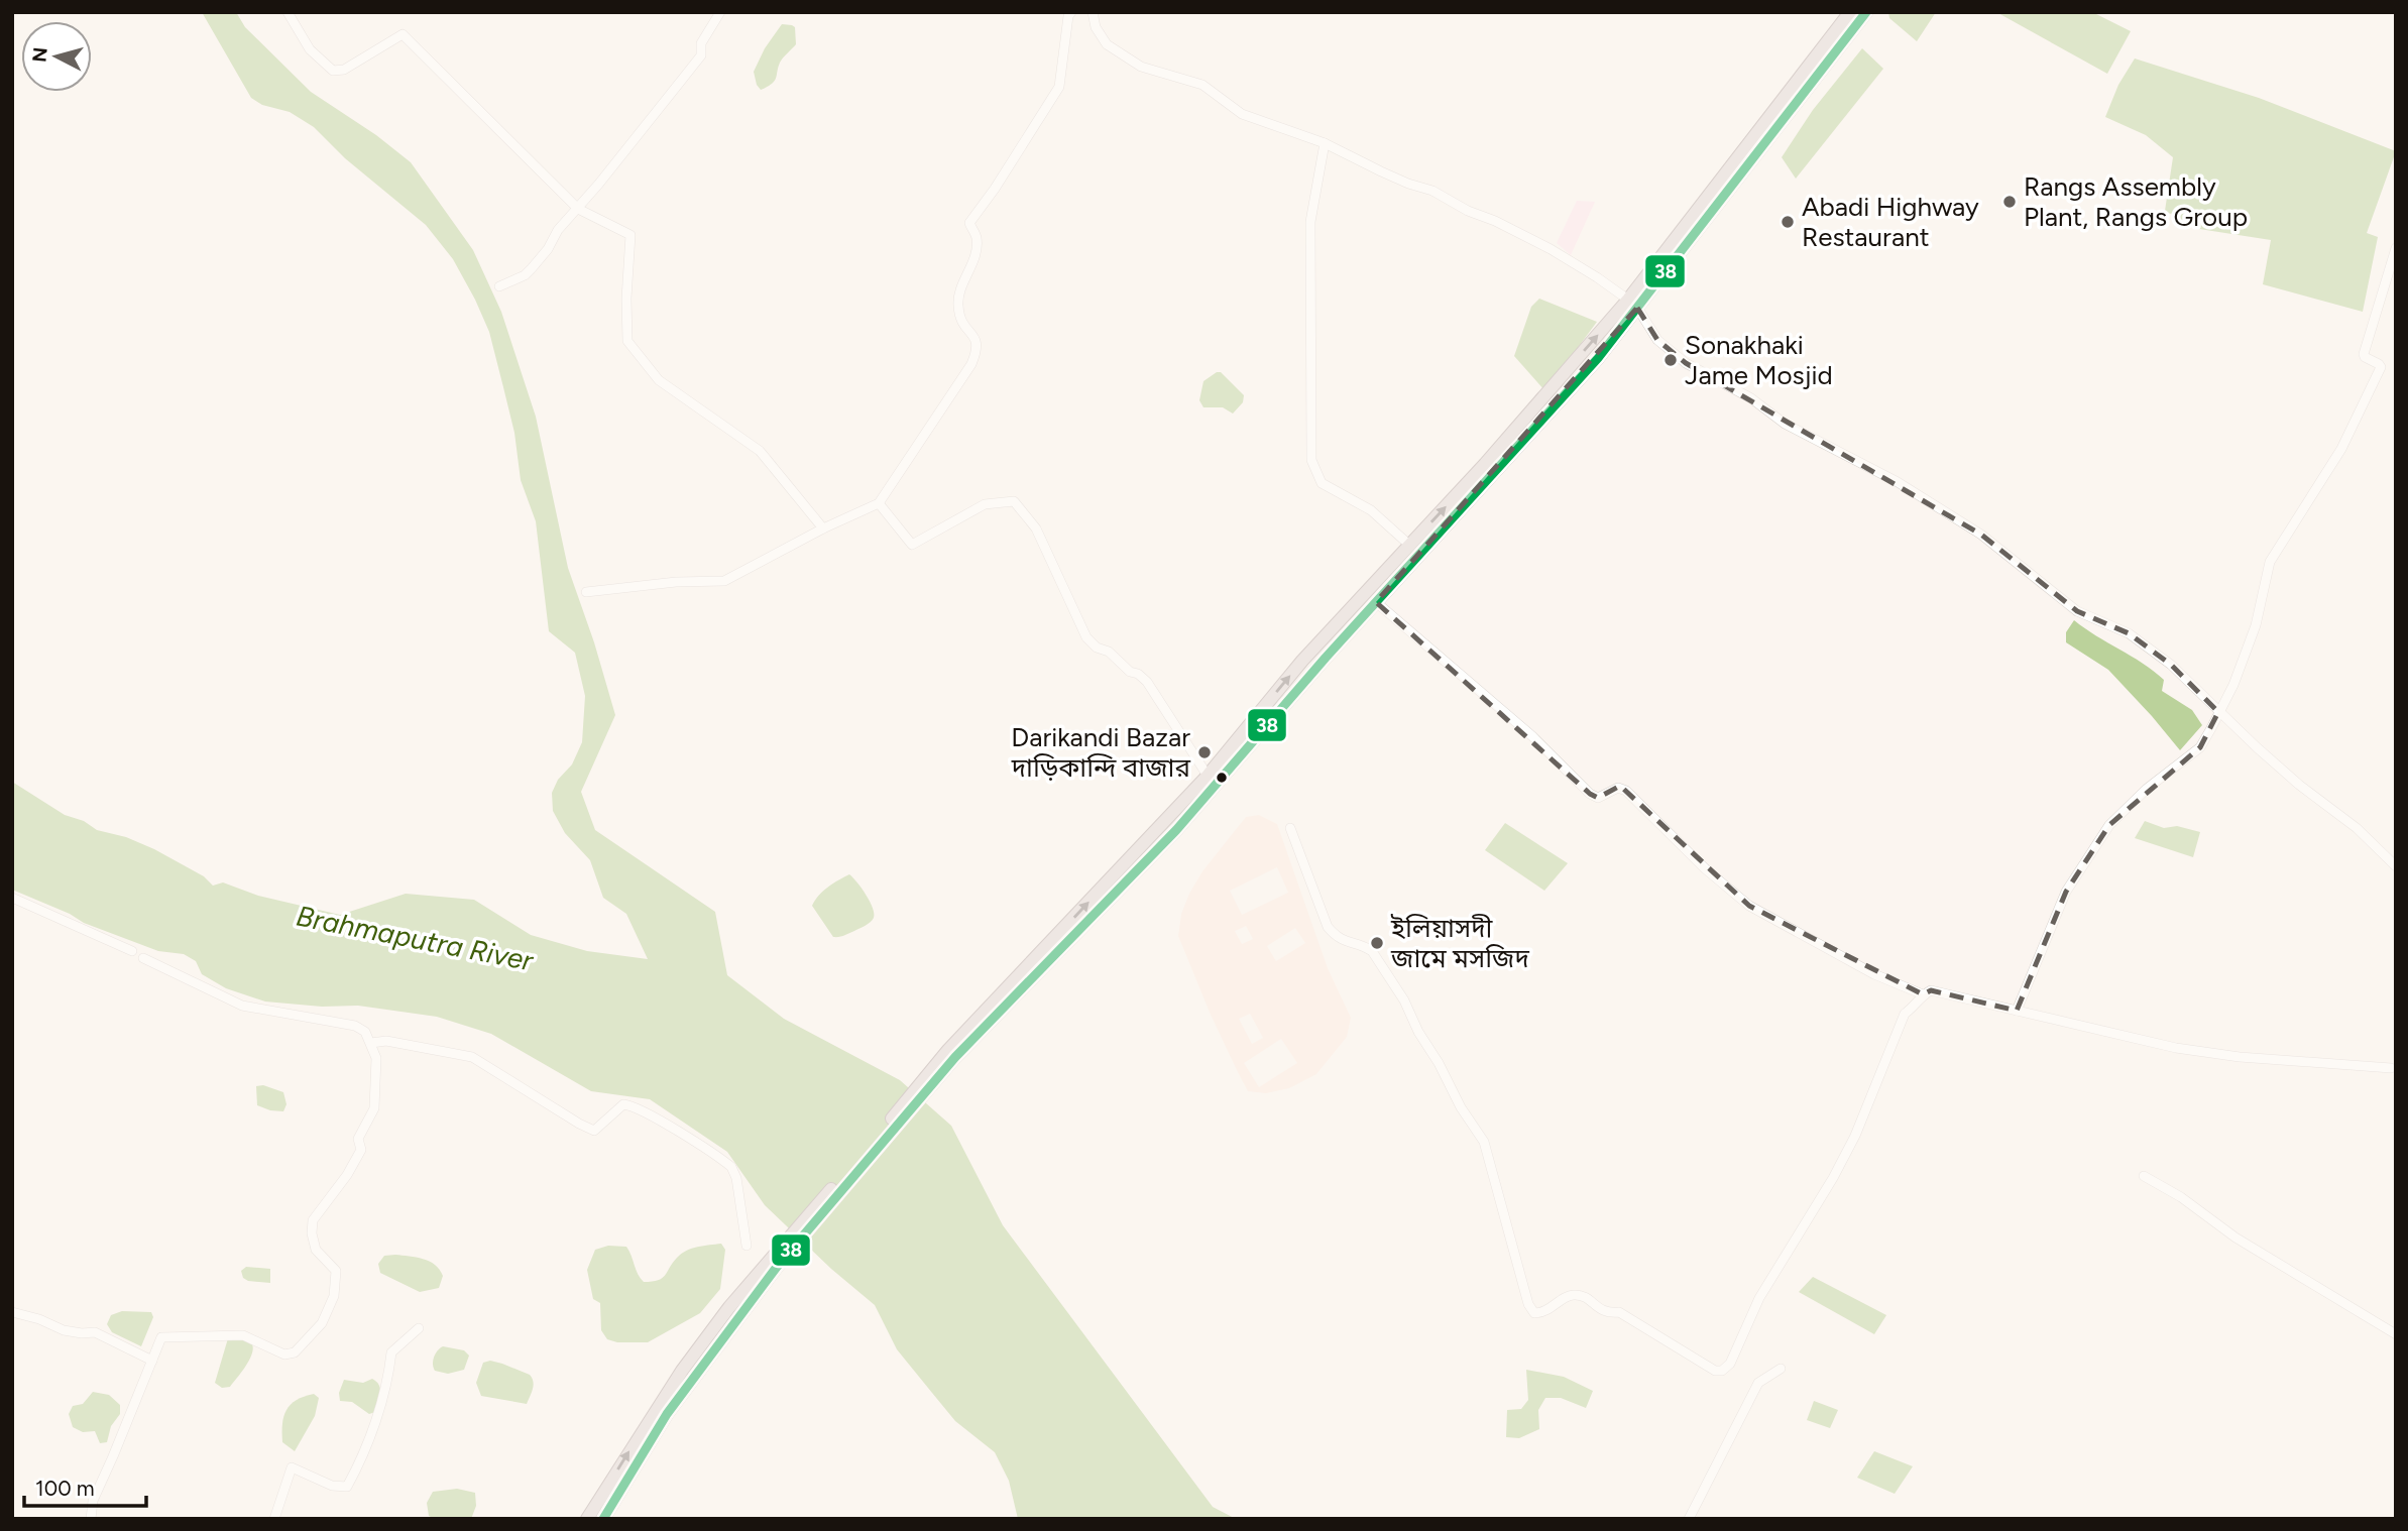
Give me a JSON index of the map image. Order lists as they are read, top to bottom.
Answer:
{
  "water": ["Brahmaputra River"],
  "places": [
    "Rangs Assembly Plant, Rangs Group",
    "Abadi Highway Restaurant",
    "Sonakhaki Jame Mosjid",
    "Darikandi Bazar দাড়িকান্দি বাজার",
    "ইলিয়াসদী জামে মসজিদ"
  ],
  "lines": ["transit line 38"],
  "scale_bar": "100 m",
  "north": "left"
}
